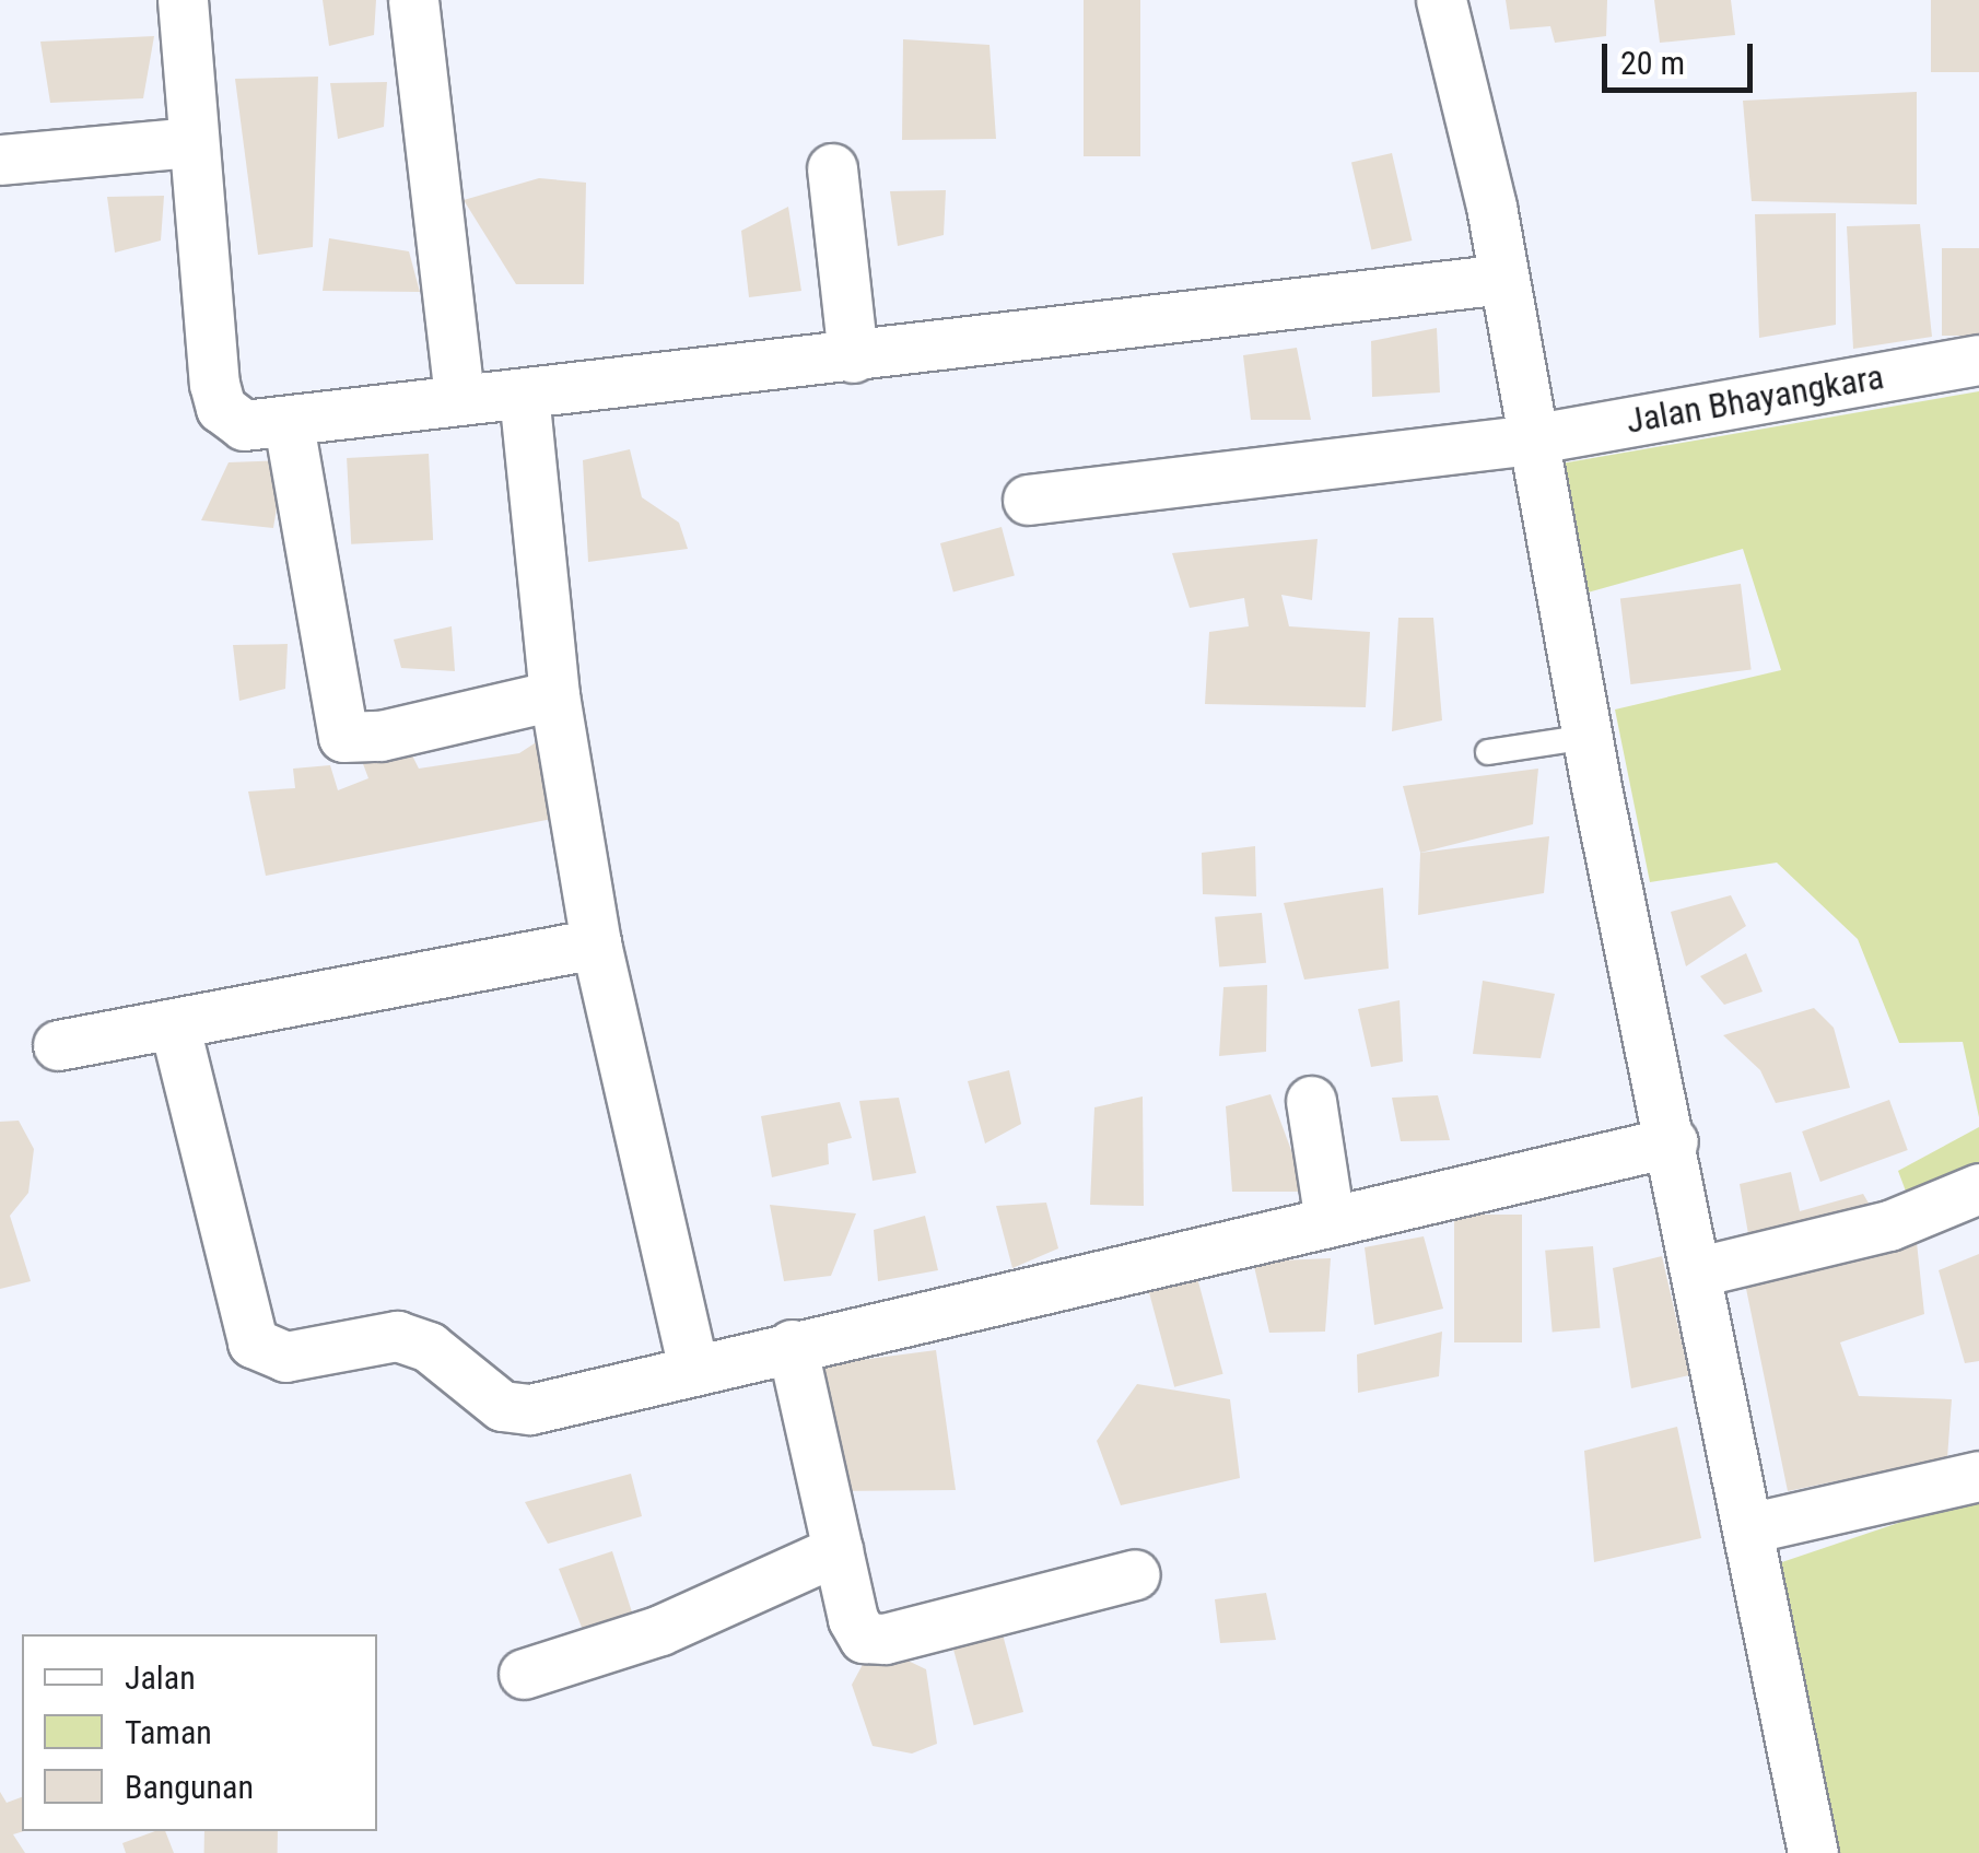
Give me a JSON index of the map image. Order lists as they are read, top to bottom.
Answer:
{
  "streets": {
    "street": ["Jalan Bhayangkara"]
  },
  "legend": ["Jalan", "Taman", "Bangunan"],
  "scale_bar": "20 m"
}
